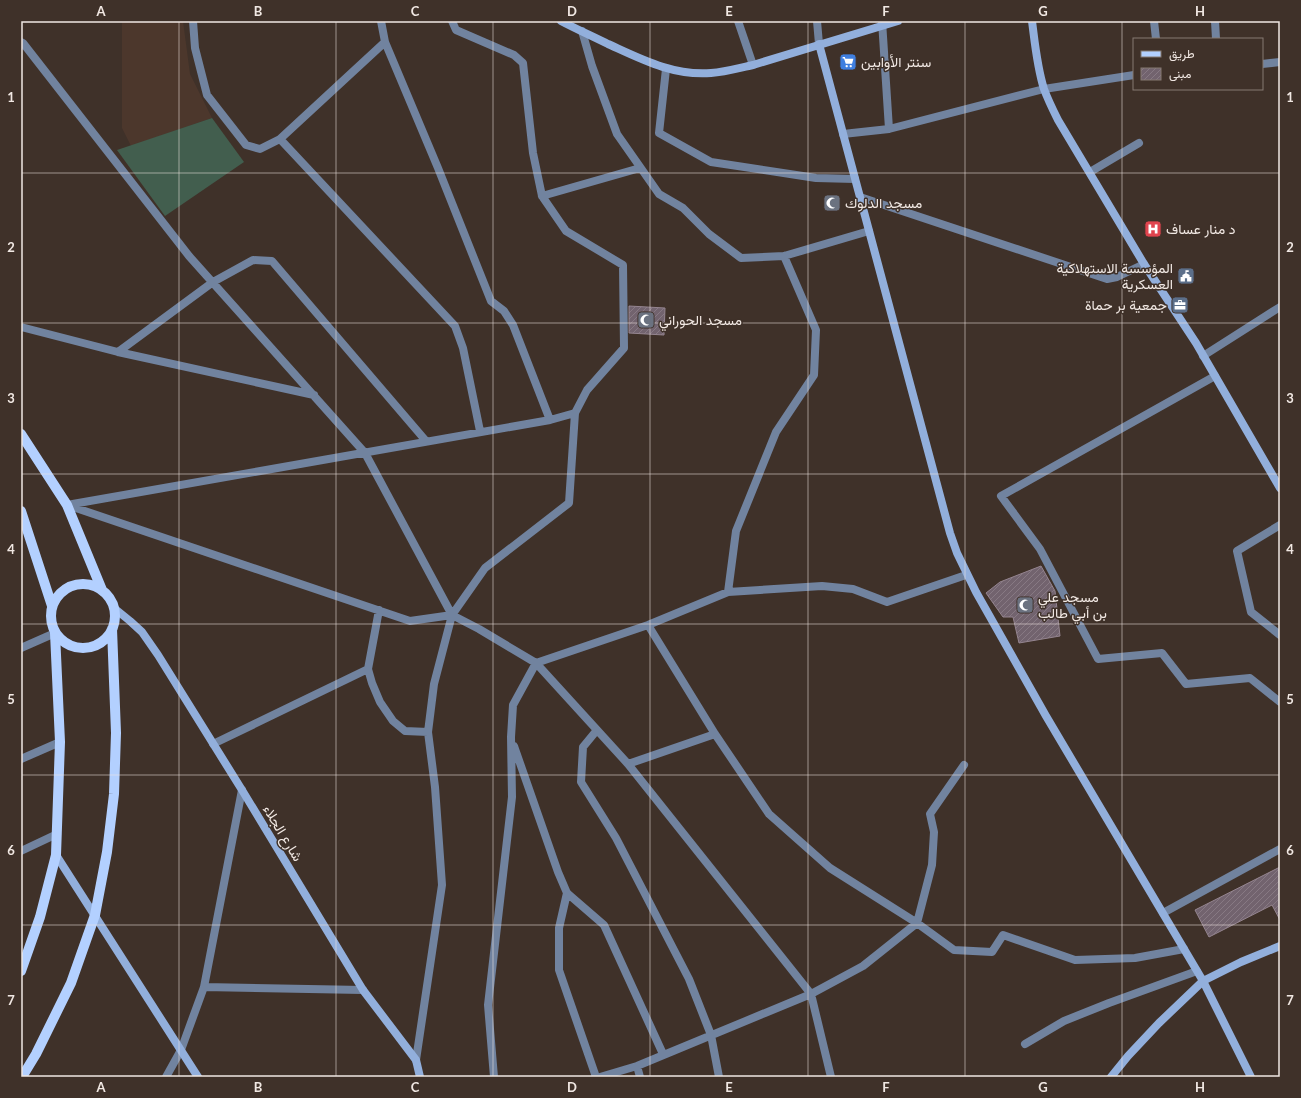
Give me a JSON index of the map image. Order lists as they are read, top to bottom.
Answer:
{
  "streets": {
    "main road": ["شارع الجلاء"]
  },
  "places": {
    "supermarket": ["سنتر الأوابين"],
    "mosque": ["مسجد الدلوك", "مسجد الحوراني", "مسجد علي بن أبي طالب"],
    "hospital": ["د منار عساف"],
    "public building": ["المؤسسة الاستهلاكية العسكرية"],
    "office": ["جمعية بر حماة"]
  },
  "legend": ["طريق", "مبنى"],
  "grid": {
    "columns": [
      "A",
      "B",
      "C",
      "D",
      "E",
      "F",
      "G",
      "H"
    ],
    "rows": [
      "1",
      "2",
      "3",
      "4",
      "5",
      "6",
      "7"
    ]
  }
}
